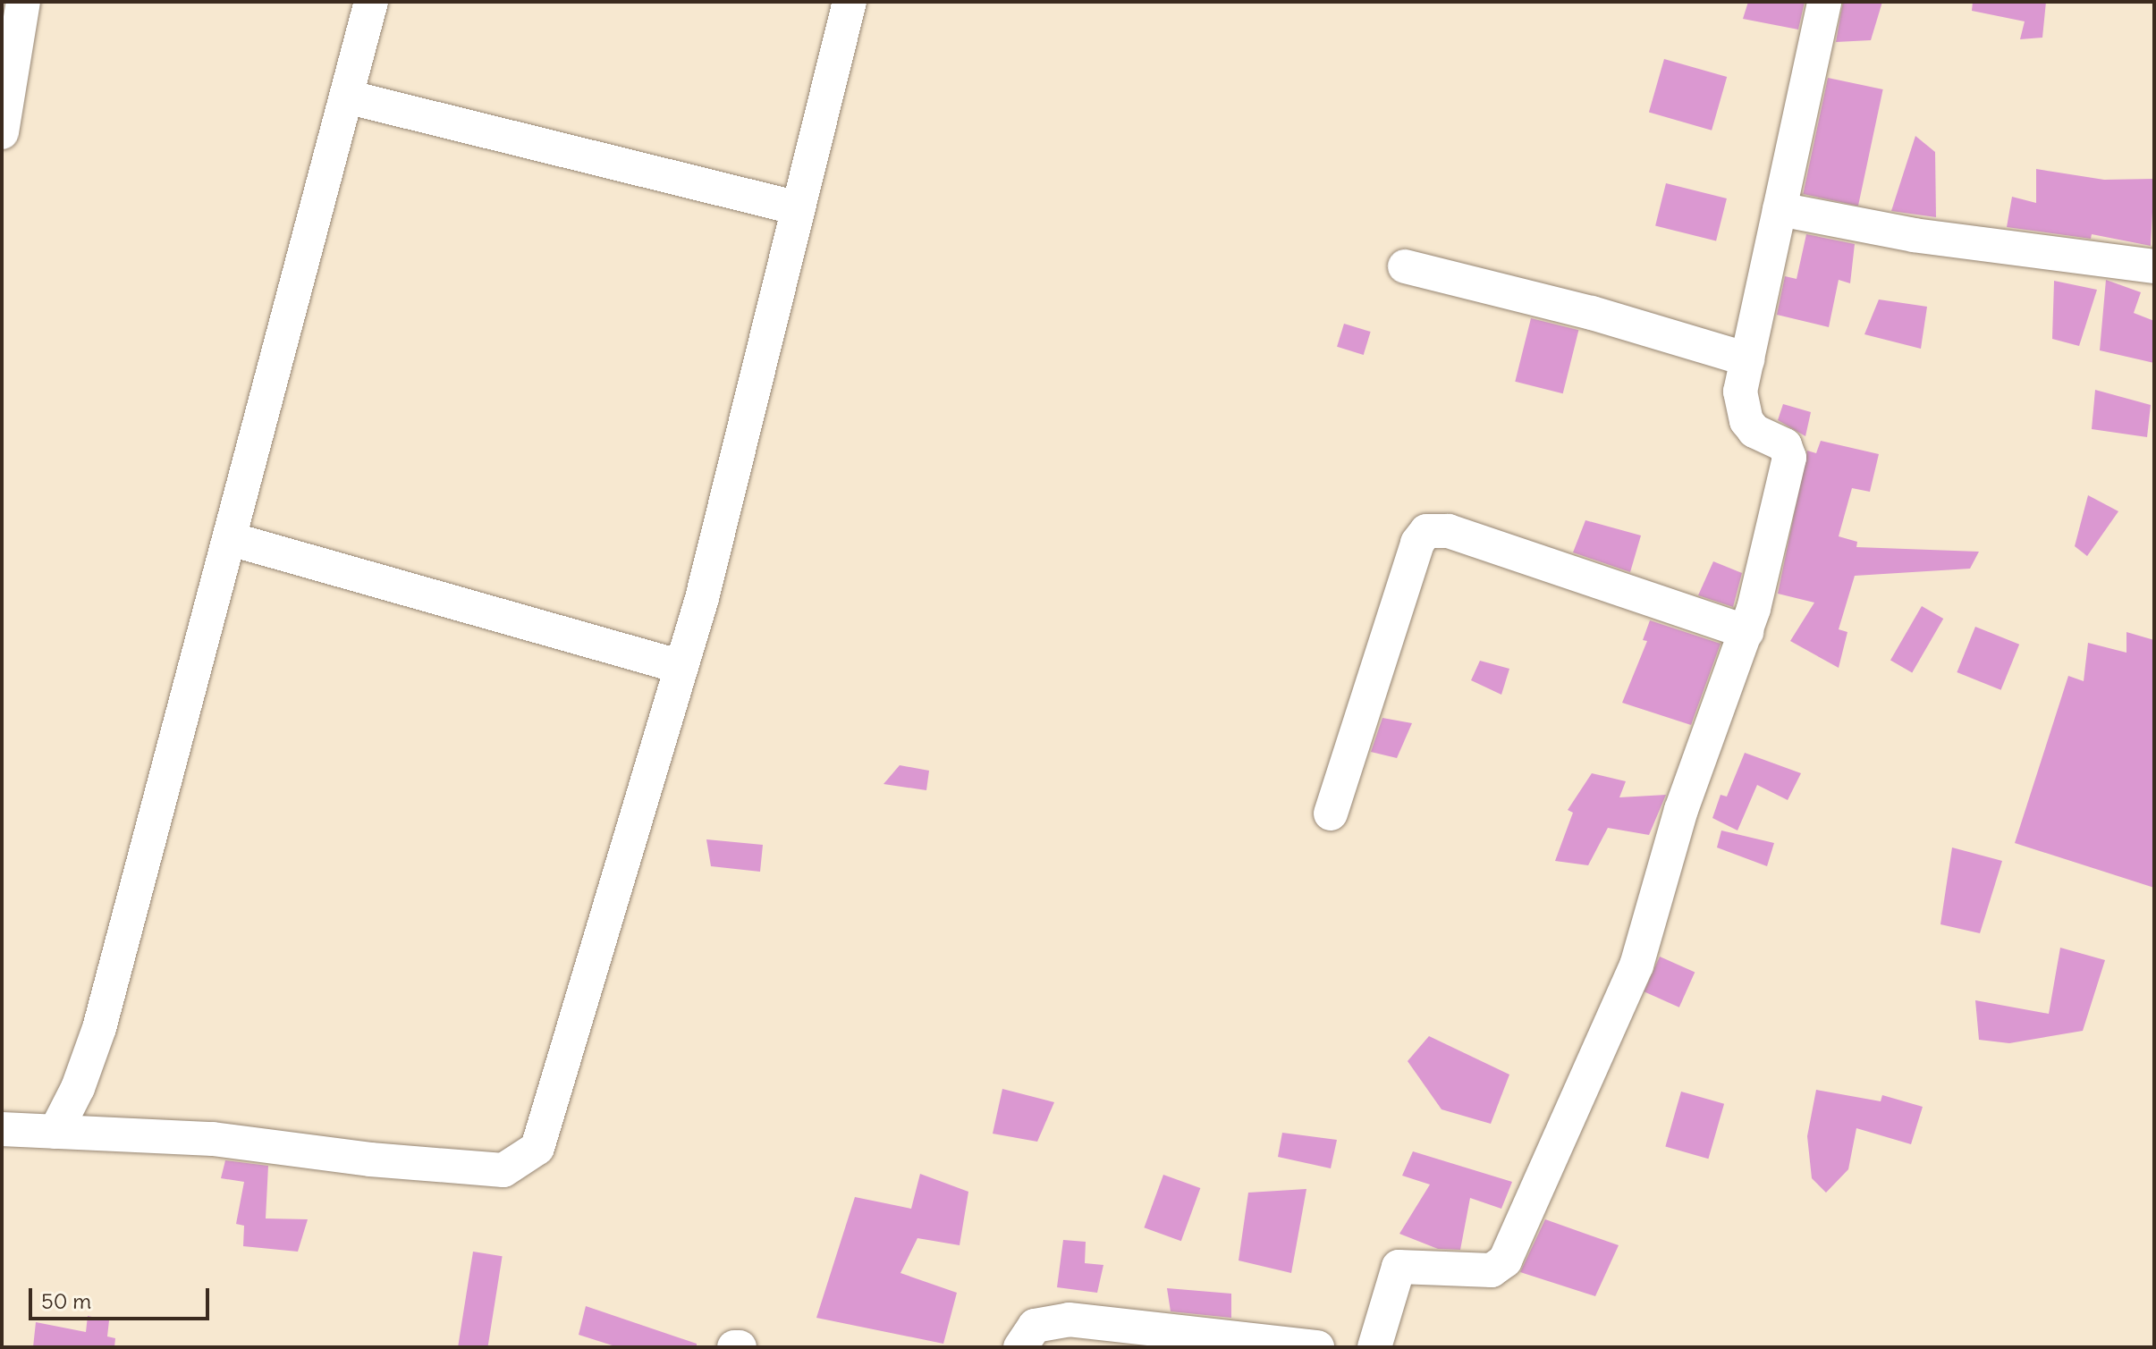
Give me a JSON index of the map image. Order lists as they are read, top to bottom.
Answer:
{
  "scale_bar": "50 m"
}
